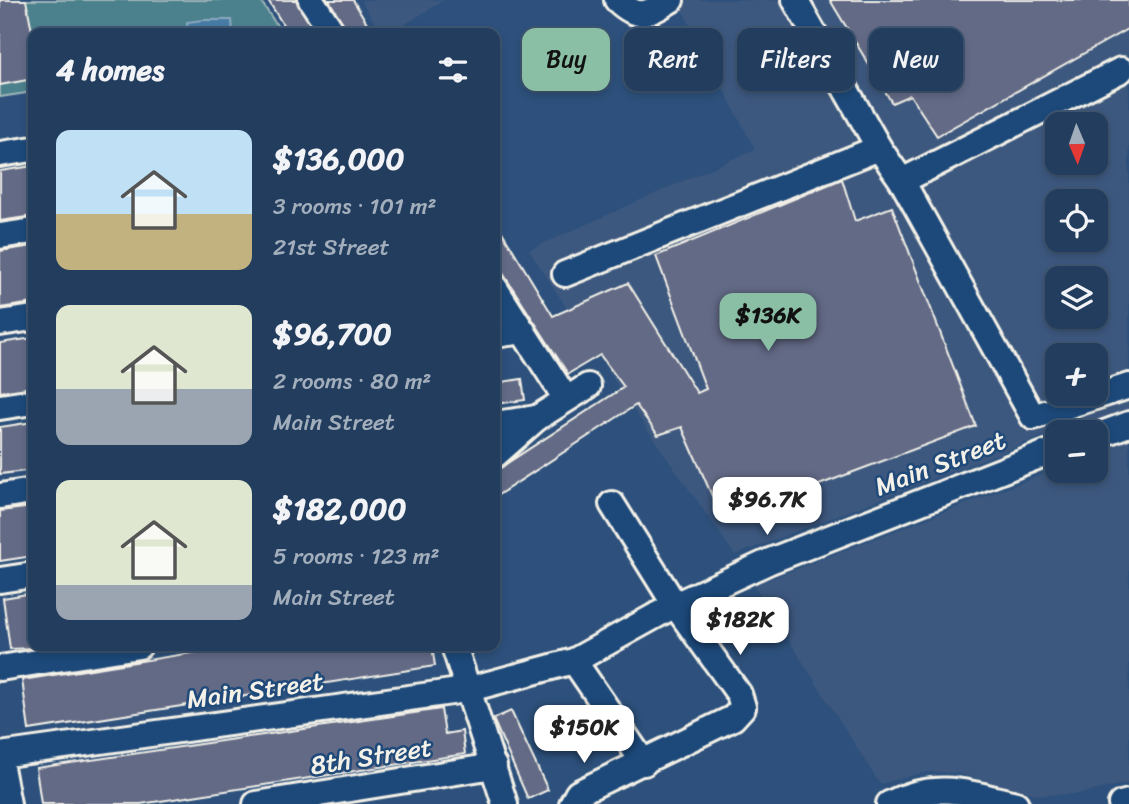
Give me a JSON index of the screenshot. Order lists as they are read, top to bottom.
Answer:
{
  "streets": {
    "street": ["Main Street", "8th Street"]
  },
  "north": "bottom",
  "page": {
    "chip": [
      "Buy",
      "Rent",
      "Filters",
      "New"
    ],
    "heading": "4 homes",
    "map_buttons": ["+", "−"],
    "list": [
      {
        "name": "$136,000",
        "note": "3 rooms · 101 m² · 21st Street"
      },
      {
        "name": "$96,700",
        "note": "2 rooms · 80 m² · Main Street"
      },
      {
        "name": "$182,000",
        "note": "5 rooms · 123 m² · Main Street"
      }
    ],
    "price": [
      "$136K",
      "$96.7K",
      "$182K",
      "$150K"
    ]
  }
}
